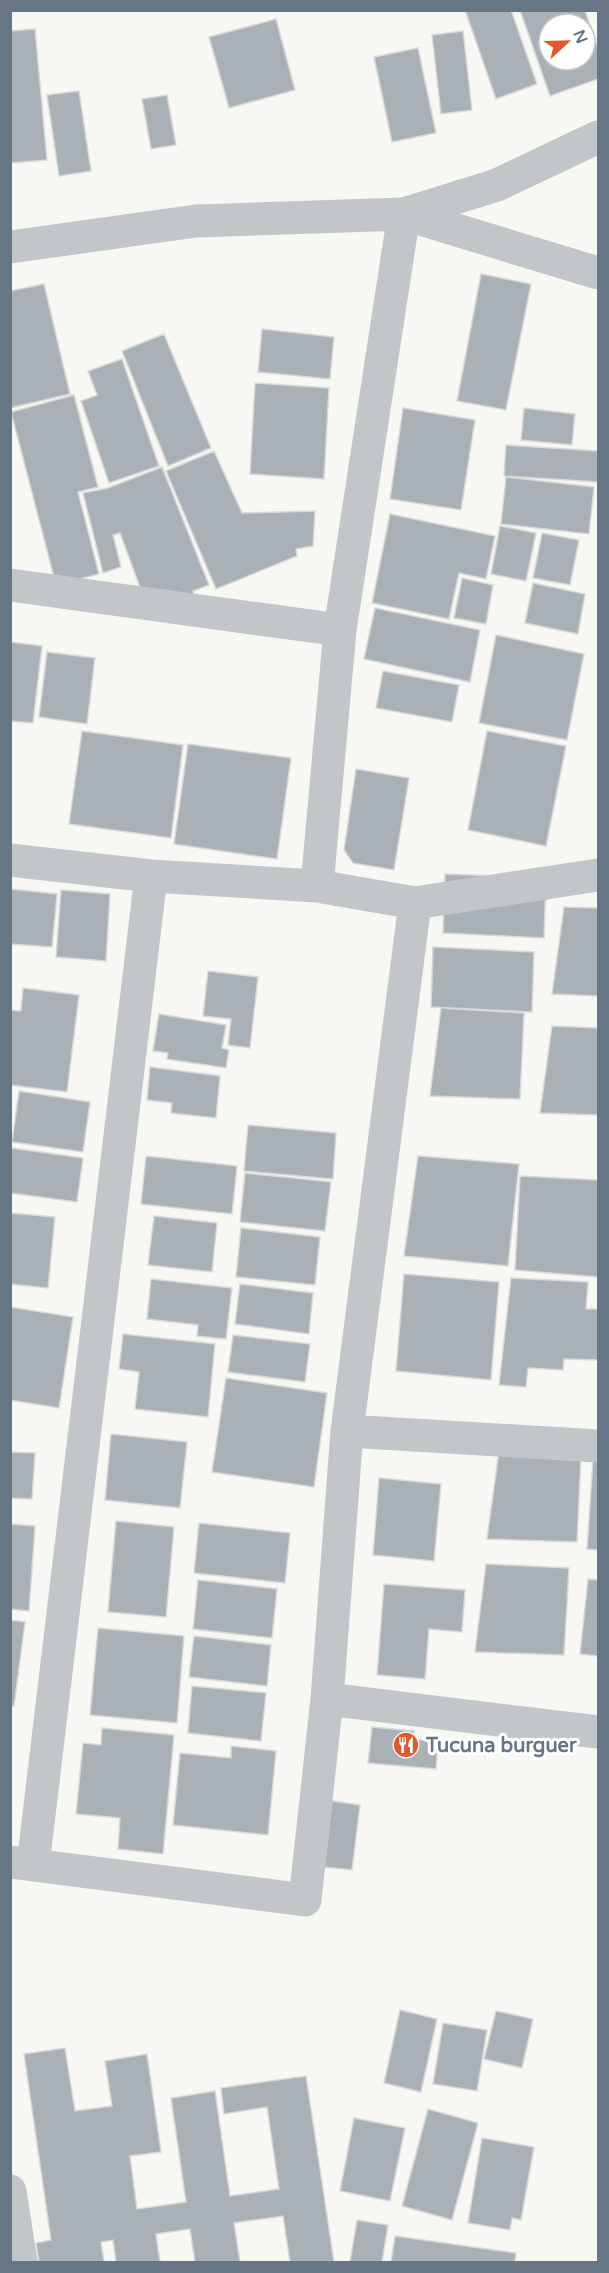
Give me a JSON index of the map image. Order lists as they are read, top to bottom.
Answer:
{
  "places": {
    "restaurant": ["Tucuna burguer"]
  },
  "north": "right"
}
